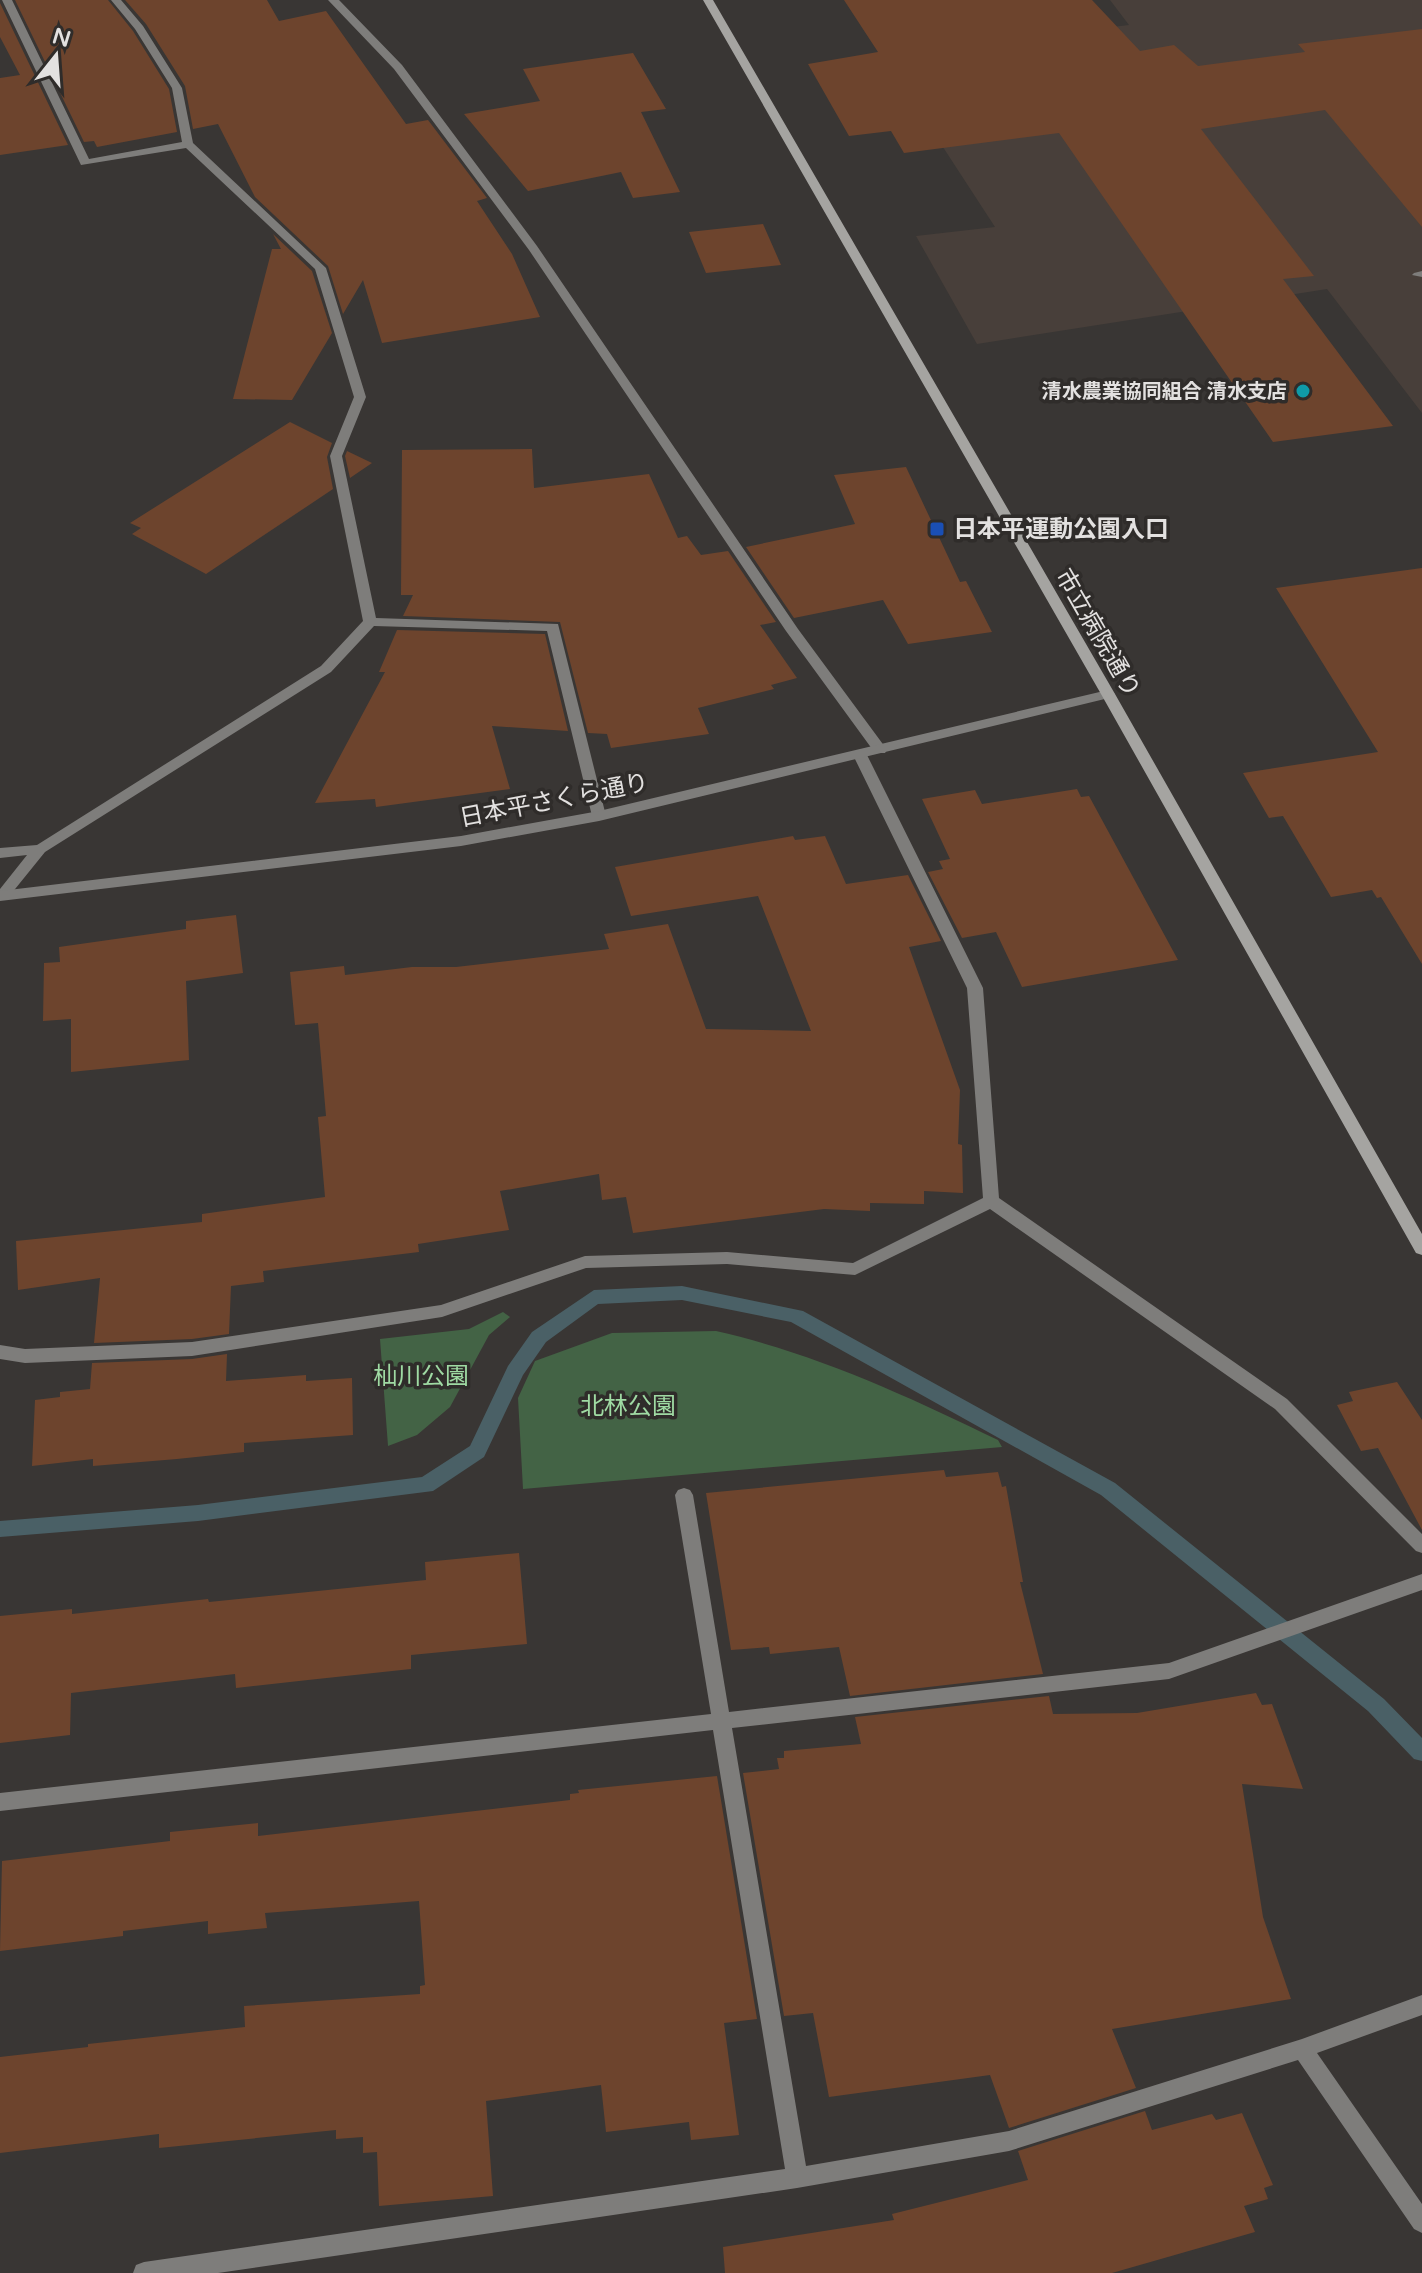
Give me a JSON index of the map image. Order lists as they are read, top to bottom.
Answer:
{
  "streets": {
    "main road": ["市立病院通り"],
    "street": ["日本平さくら通り"]
  },
  "crossings": [
    ["市立病院通り", "日本平さくら通り"]
  ],
  "parks": ["杣川公園", "北林公園"],
  "places": {
    "other": ["清水農業協同組合 清水支店"],
    "transit": ["日本平運動公園入口"]
  },
  "north": "top"
}
